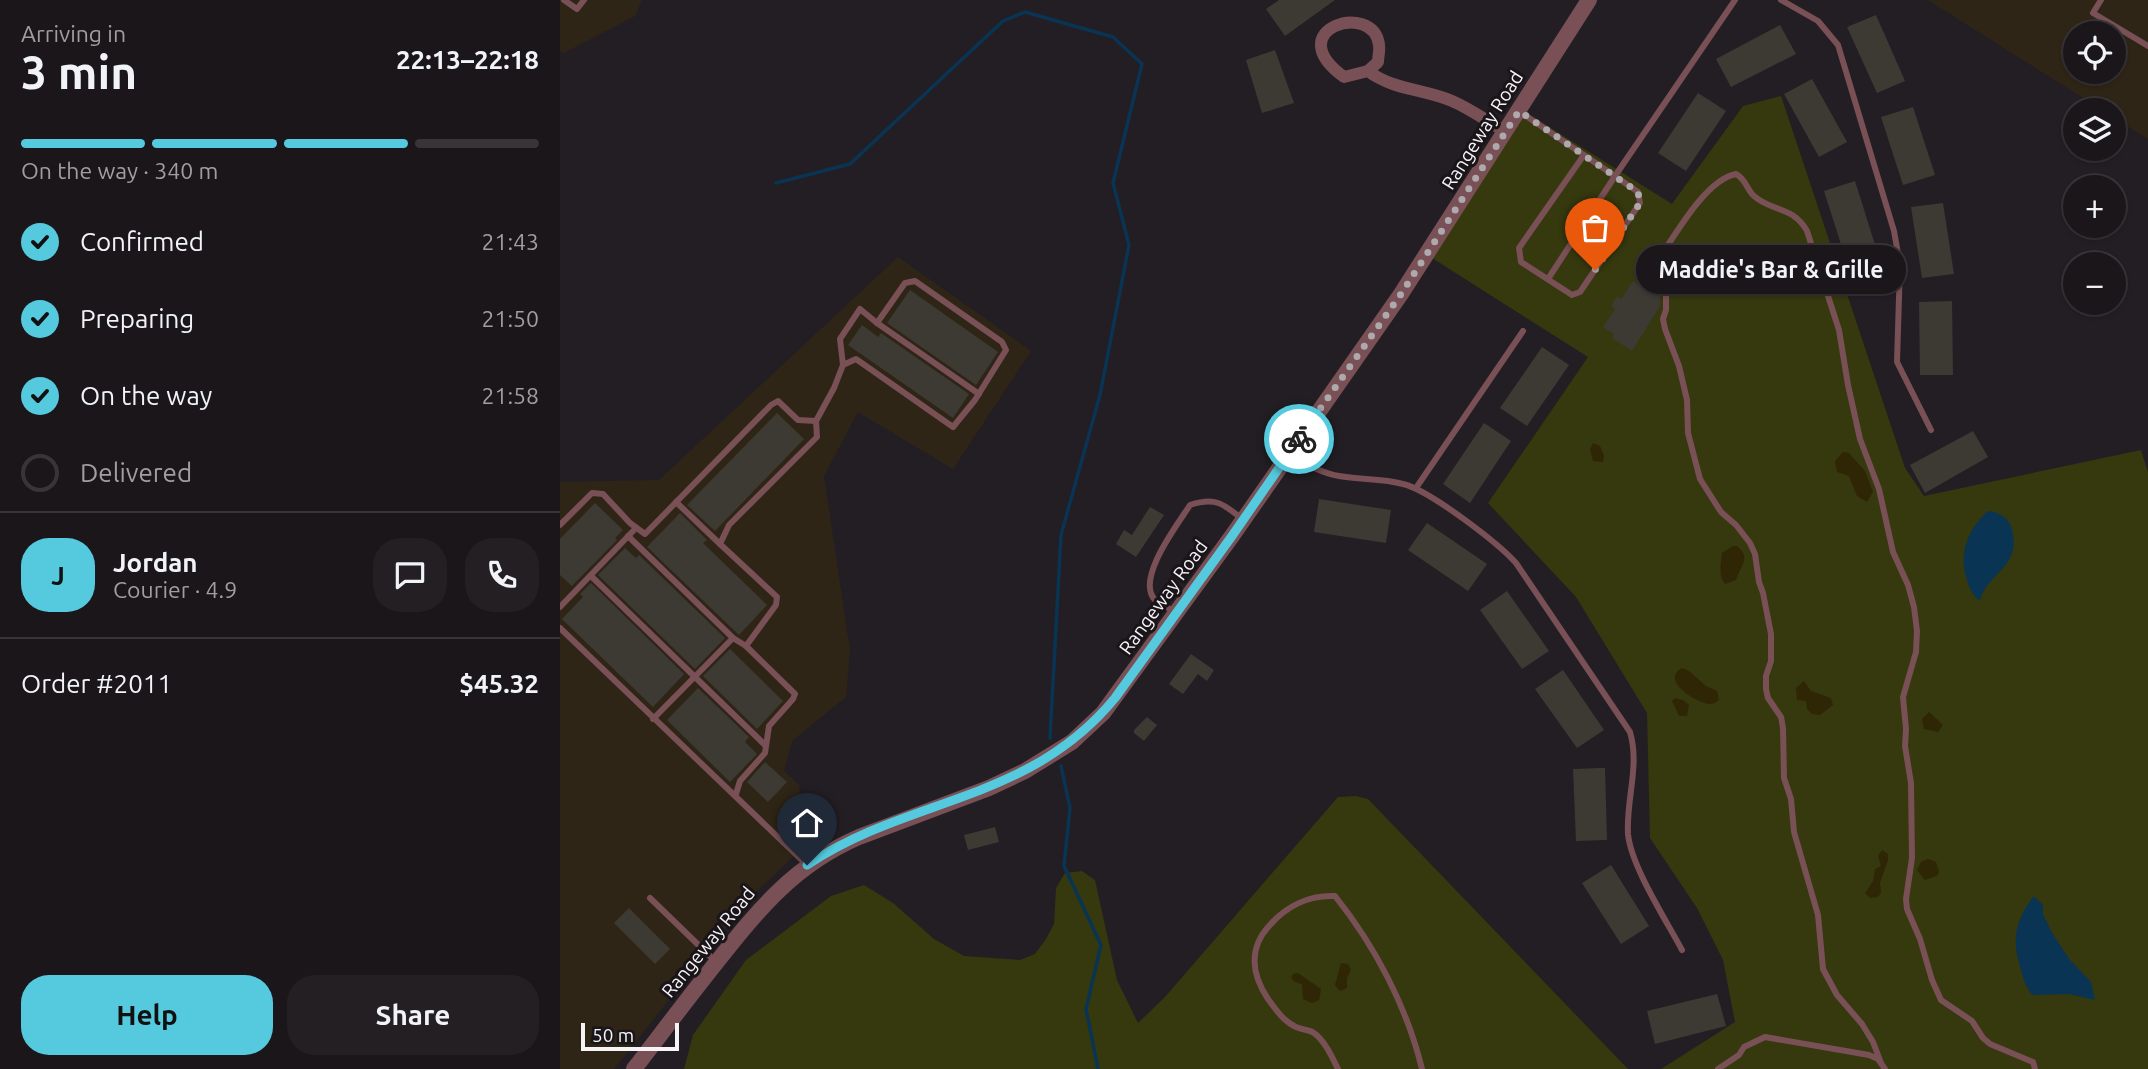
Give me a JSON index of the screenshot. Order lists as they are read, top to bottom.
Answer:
{
  "streets": {
    "street": ["Rangeway Road"]
  },
  "places": ["Maddie's Bar & Grille"],
  "scale_bar": "50 m",
  "page": {
    "heading": ["3 min", "Arriving in", "22:13–22:18"],
    "panel": [
      "Jordan",
      "Courier · 4.9",
      "Order #2011",
      "$45.32"
    ],
    "map_buttons": ["+", "−"],
    "bar": "On the way · 340 m",
    "list": [
      ["Confirmed", "21:43"],
      ["Preparing", "21:50"],
      ["On the way", "21:58"],
      "Delivered"
    ],
    "bubble": "Maddie's Bar & Grille",
    "round": "J",
    "buttons": ["Help", "Share"],
    "scale": "50 m"
  }
}
